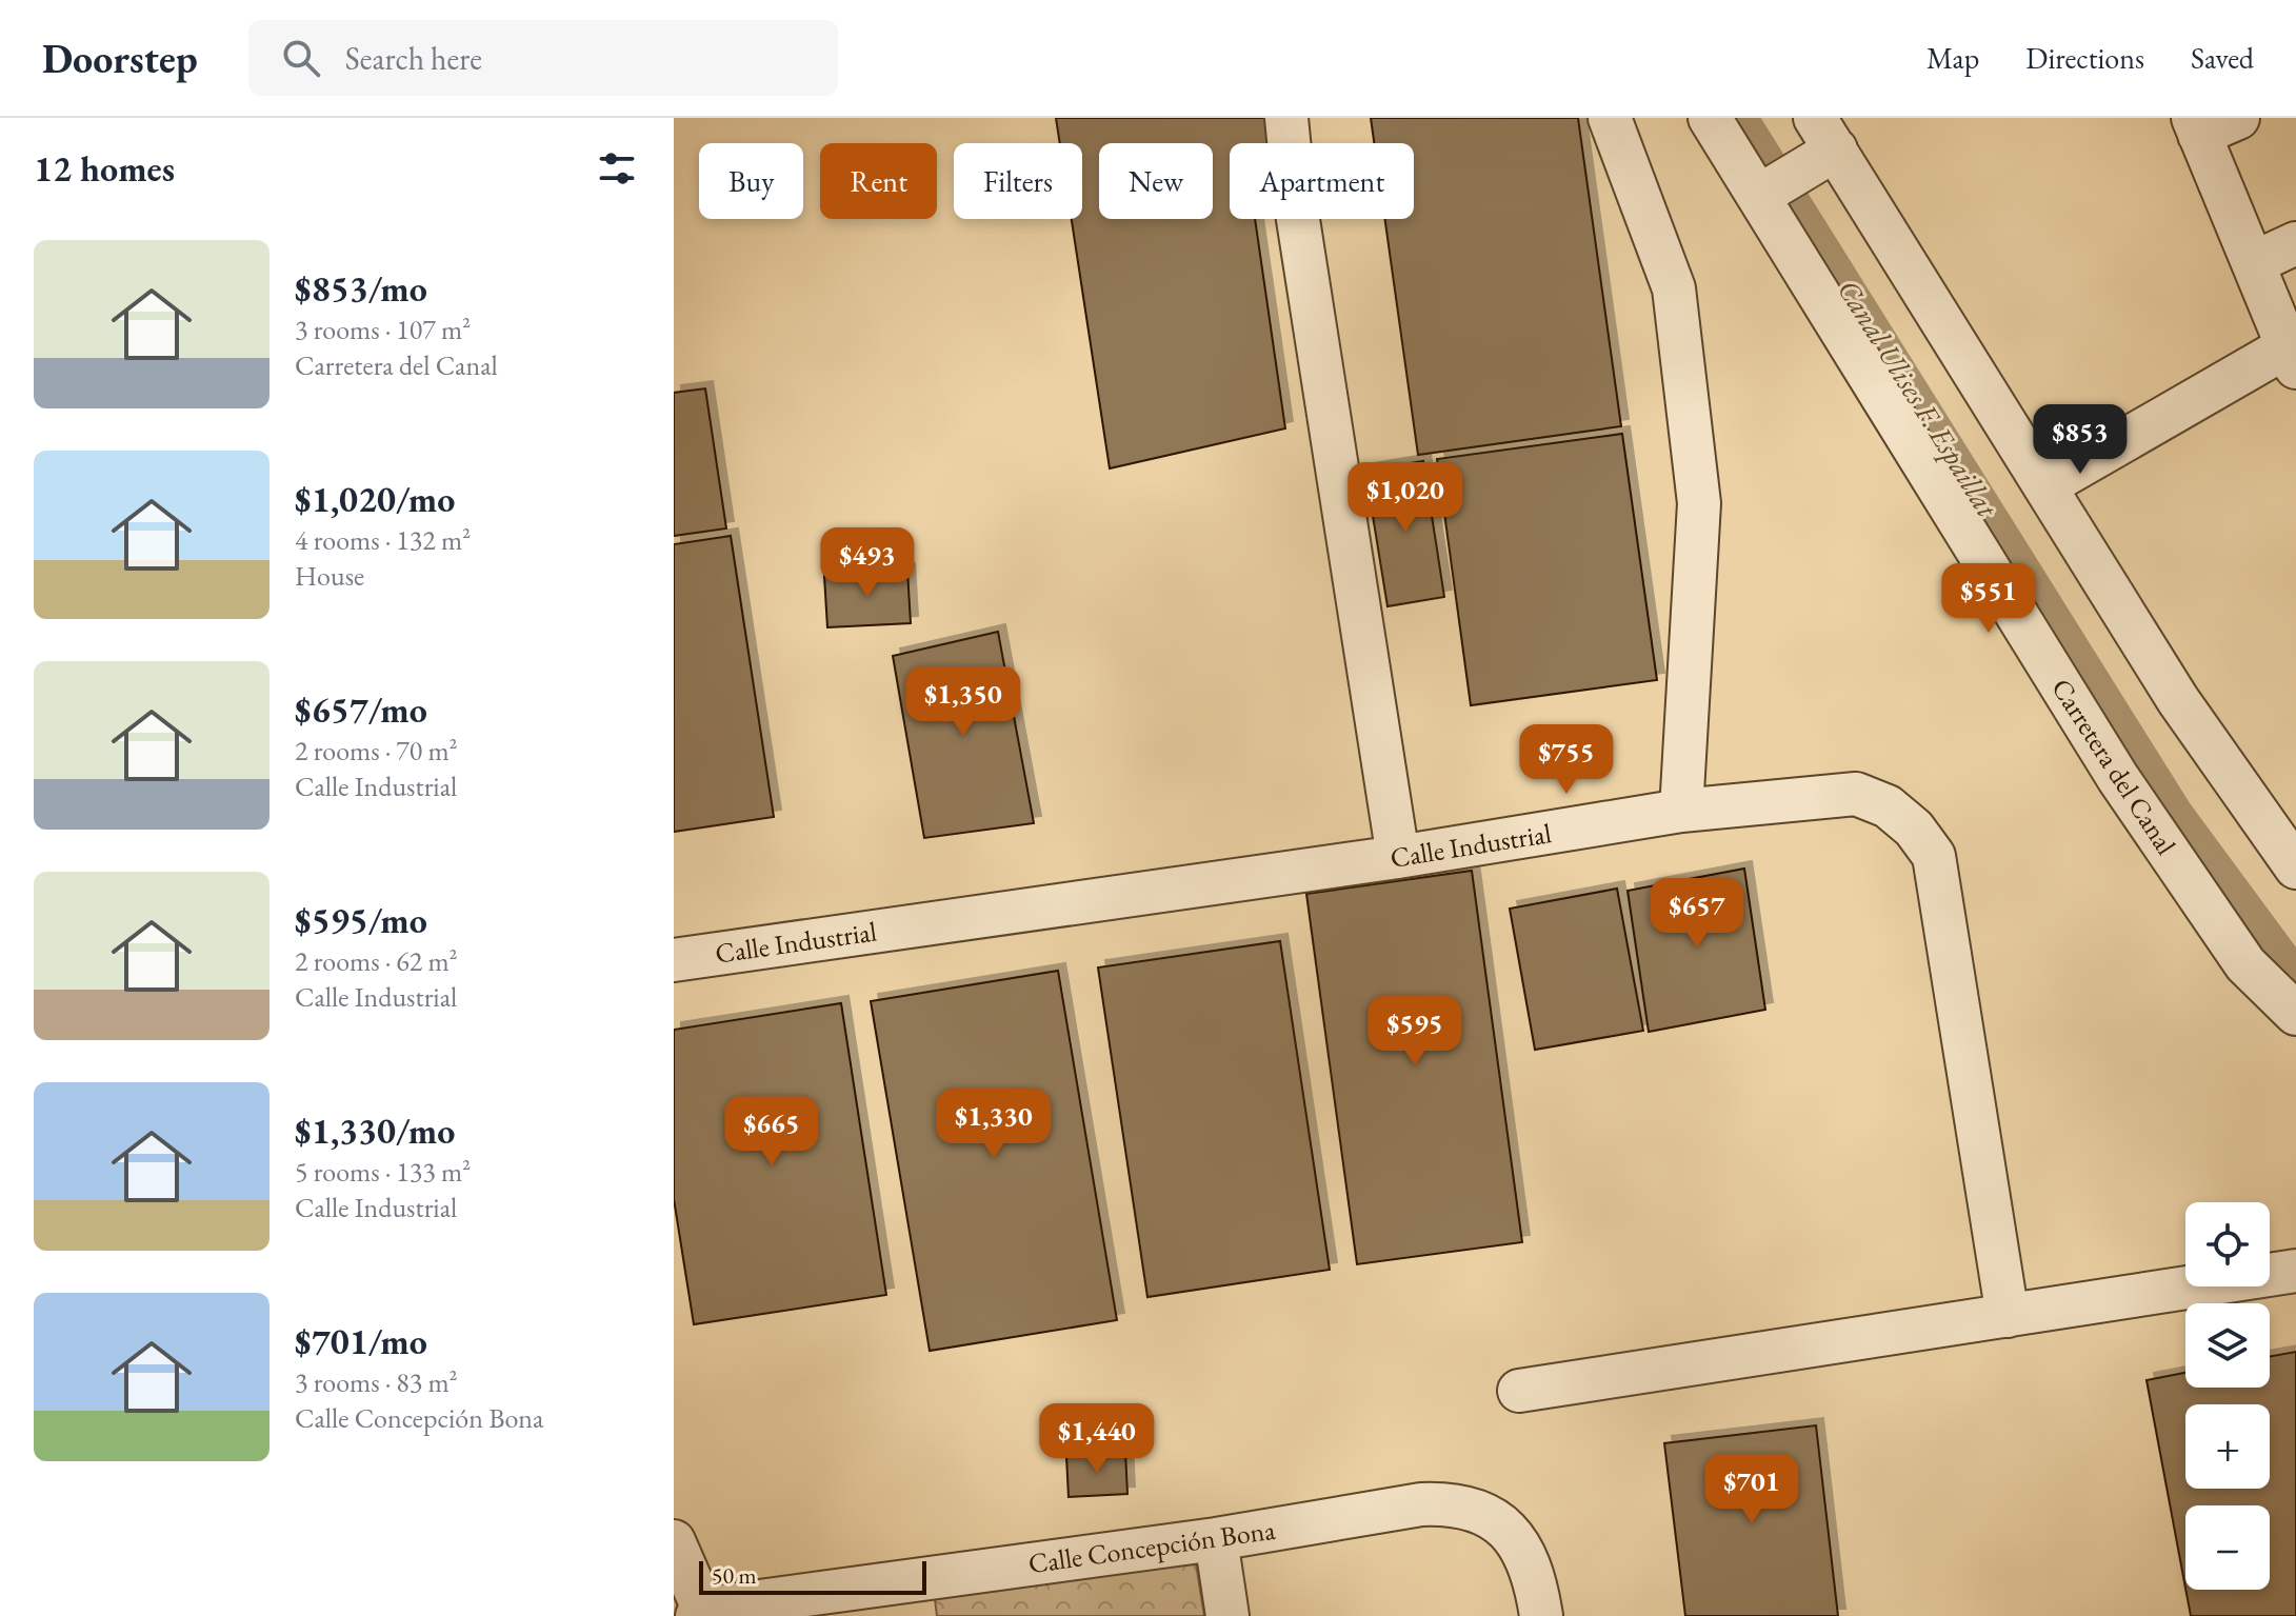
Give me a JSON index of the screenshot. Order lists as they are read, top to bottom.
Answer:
{
  "streets": {
    "street": ["Carretera del Canal", "Calle Industrial", "Calle Concepción Bona"]
  },
  "water": ["Canal Ulises F. Espaillat"],
  "scale_bar": "50 m",
  "page": {
    "header": "Doorstep",
    "search": "Search here",
    "nav": ["Map", "Directions", "Saved"],
    "heading": "12 homes",
    "chip": [
      "Buy",
      "Rent",
      "Filters",
      "New",
      "Apartment"
    ],
    "list": [
      {
        "name": "$853/mo",
        "note": "3 rooms · 107 m² · Carretera del Canal"
      },
      {
        "name": "$1,020/mo",
        "note": "4 rooms · 132 m² · House"
      },
      {
        "name": "$657/mo",
        "note": "2 rooms · 70 m² · Calle Industrial"
      },
      {
        "name": "$595/mo",
        "note": "2 rooms · 62 m² · Calle Industrial"
      },
      {
        "name": "$1,330/mo",
        "note": "5 rooms · 133 m² · Calle Industrial"
      },
      {
        "name": "$701/mo",
        "note": "3 rooms · 83 m² · Calle Concepción Bona"
      }
    ],
    "price": [
      "$853",
      "$1,020",
      "$493",
      "$551",
      "$1,350",
      "$755",
      "$657",
      "$595",
      "$1,330",
      "$665",
      "$1,440",
      "$701"
    ],
    "map_buttons": ["+", "−"],
    "scale": "50 m"
  }
}
